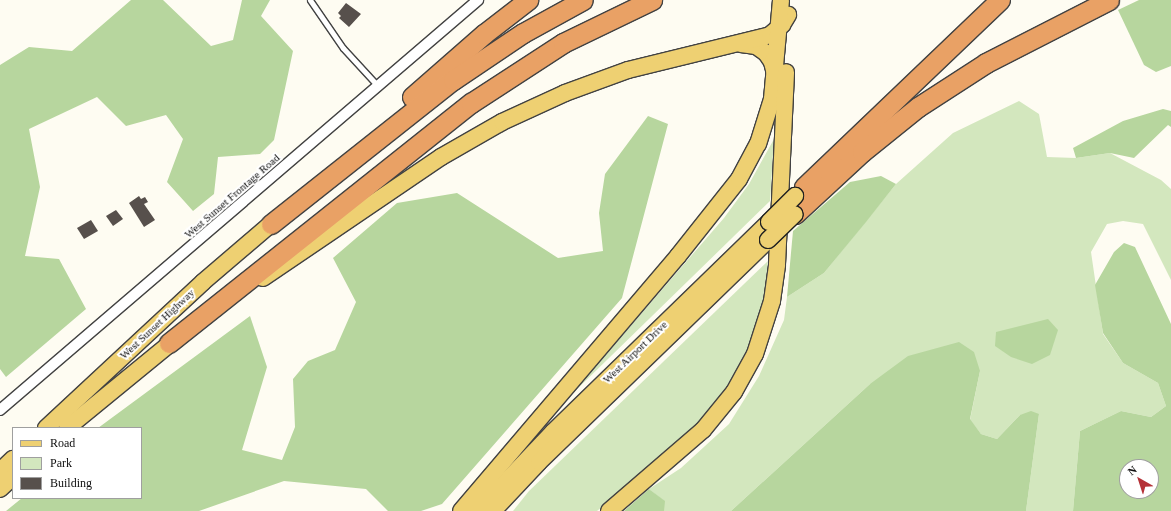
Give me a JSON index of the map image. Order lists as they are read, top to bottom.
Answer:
{
  "streets": {
    "main road": ["West Sunset Highway", "West Airport Drive"],
    "street": ["West Sunset Frontage Road"]
  },
  "legend": ["Road", "Park", "Building"],
  "north": "top left"
}
